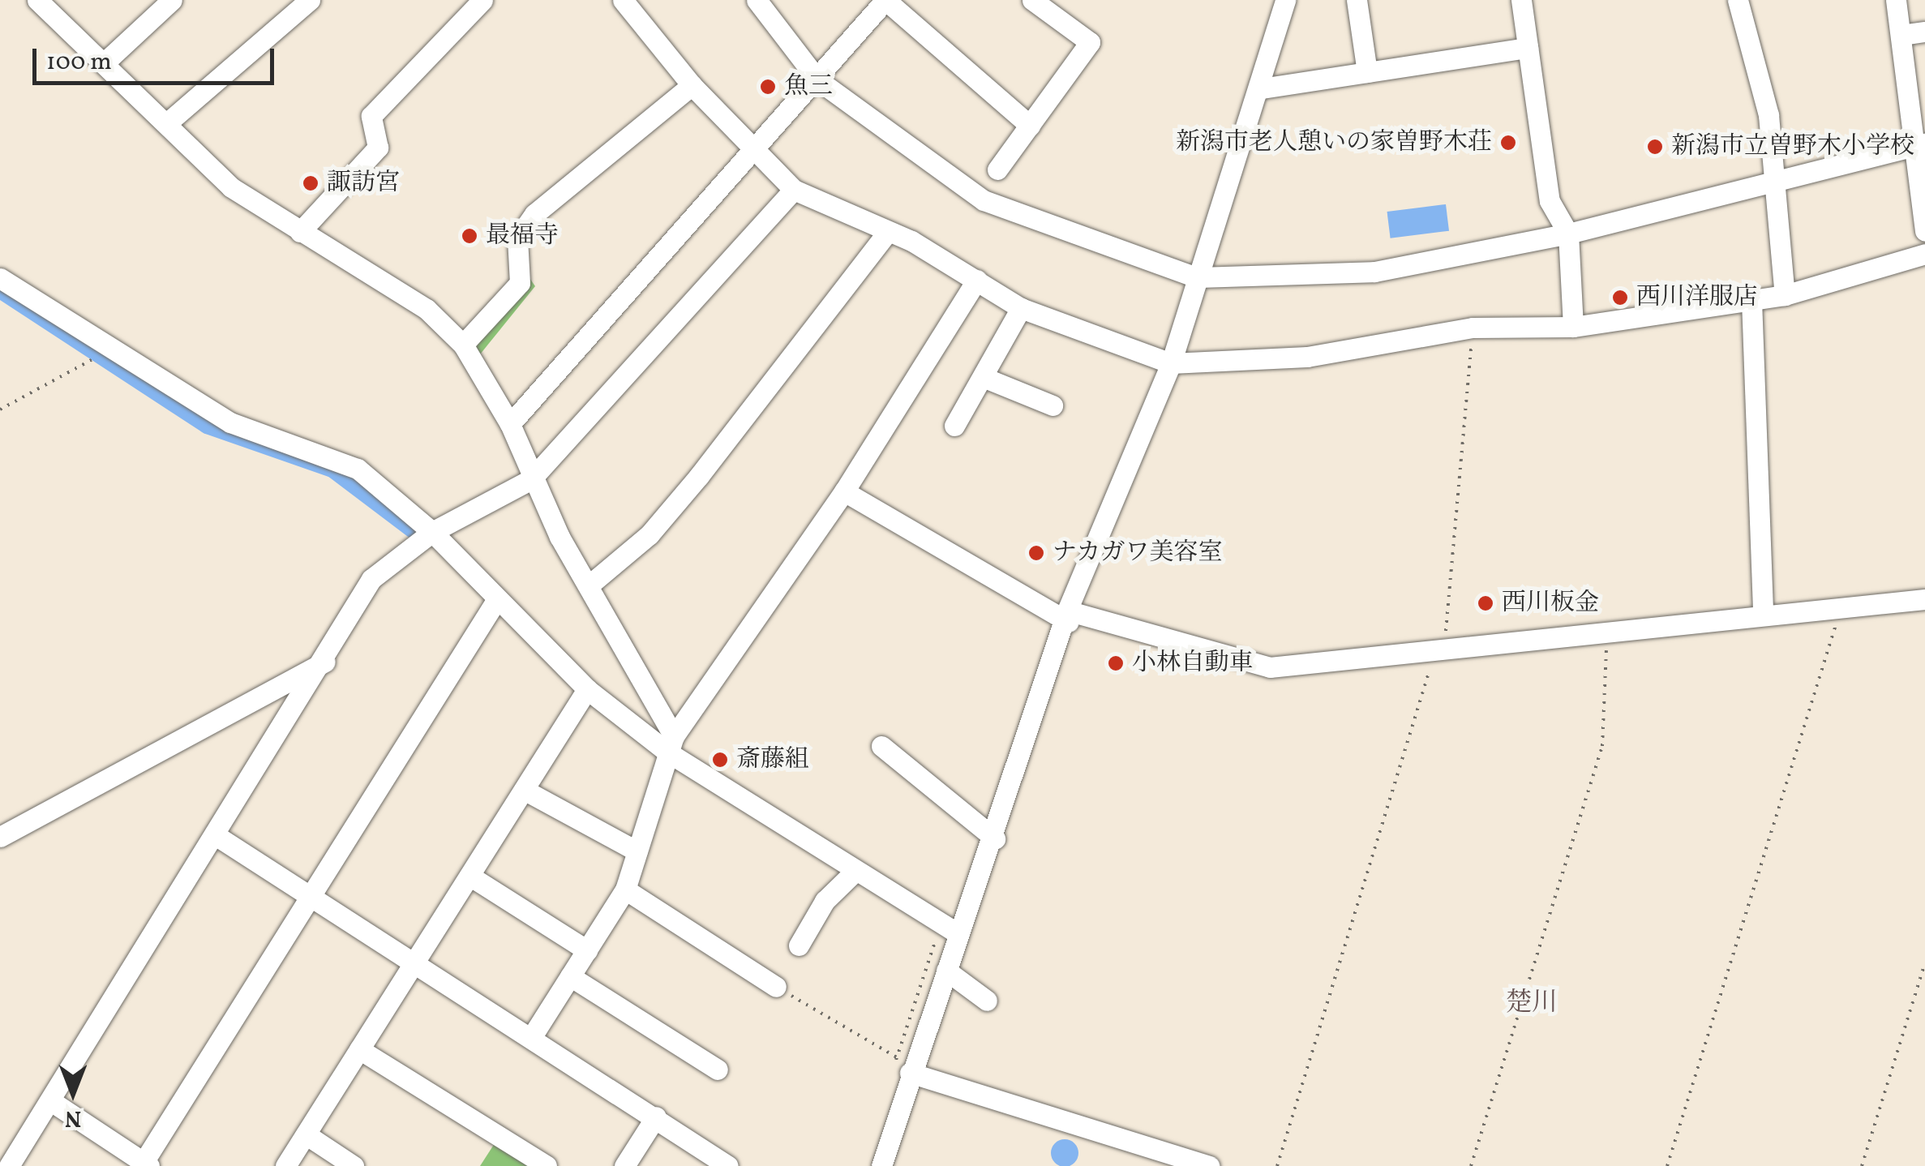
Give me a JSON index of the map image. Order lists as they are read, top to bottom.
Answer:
{
  "districts": ["楚川"],
  "places": [
    "魚三",
    "新潟市老人憩いの家曽野木荘",
    "新潟市立曽野木小学校",
    "諏訪宮",
    "最福寺",
    "西川洋服店",
    "ナカガワ美容室",
    "西川板金",
    "小林自動車",
    "斎藤組"
  ],
  "scale_bar": "100 m",
  "north": "bottom"
}
